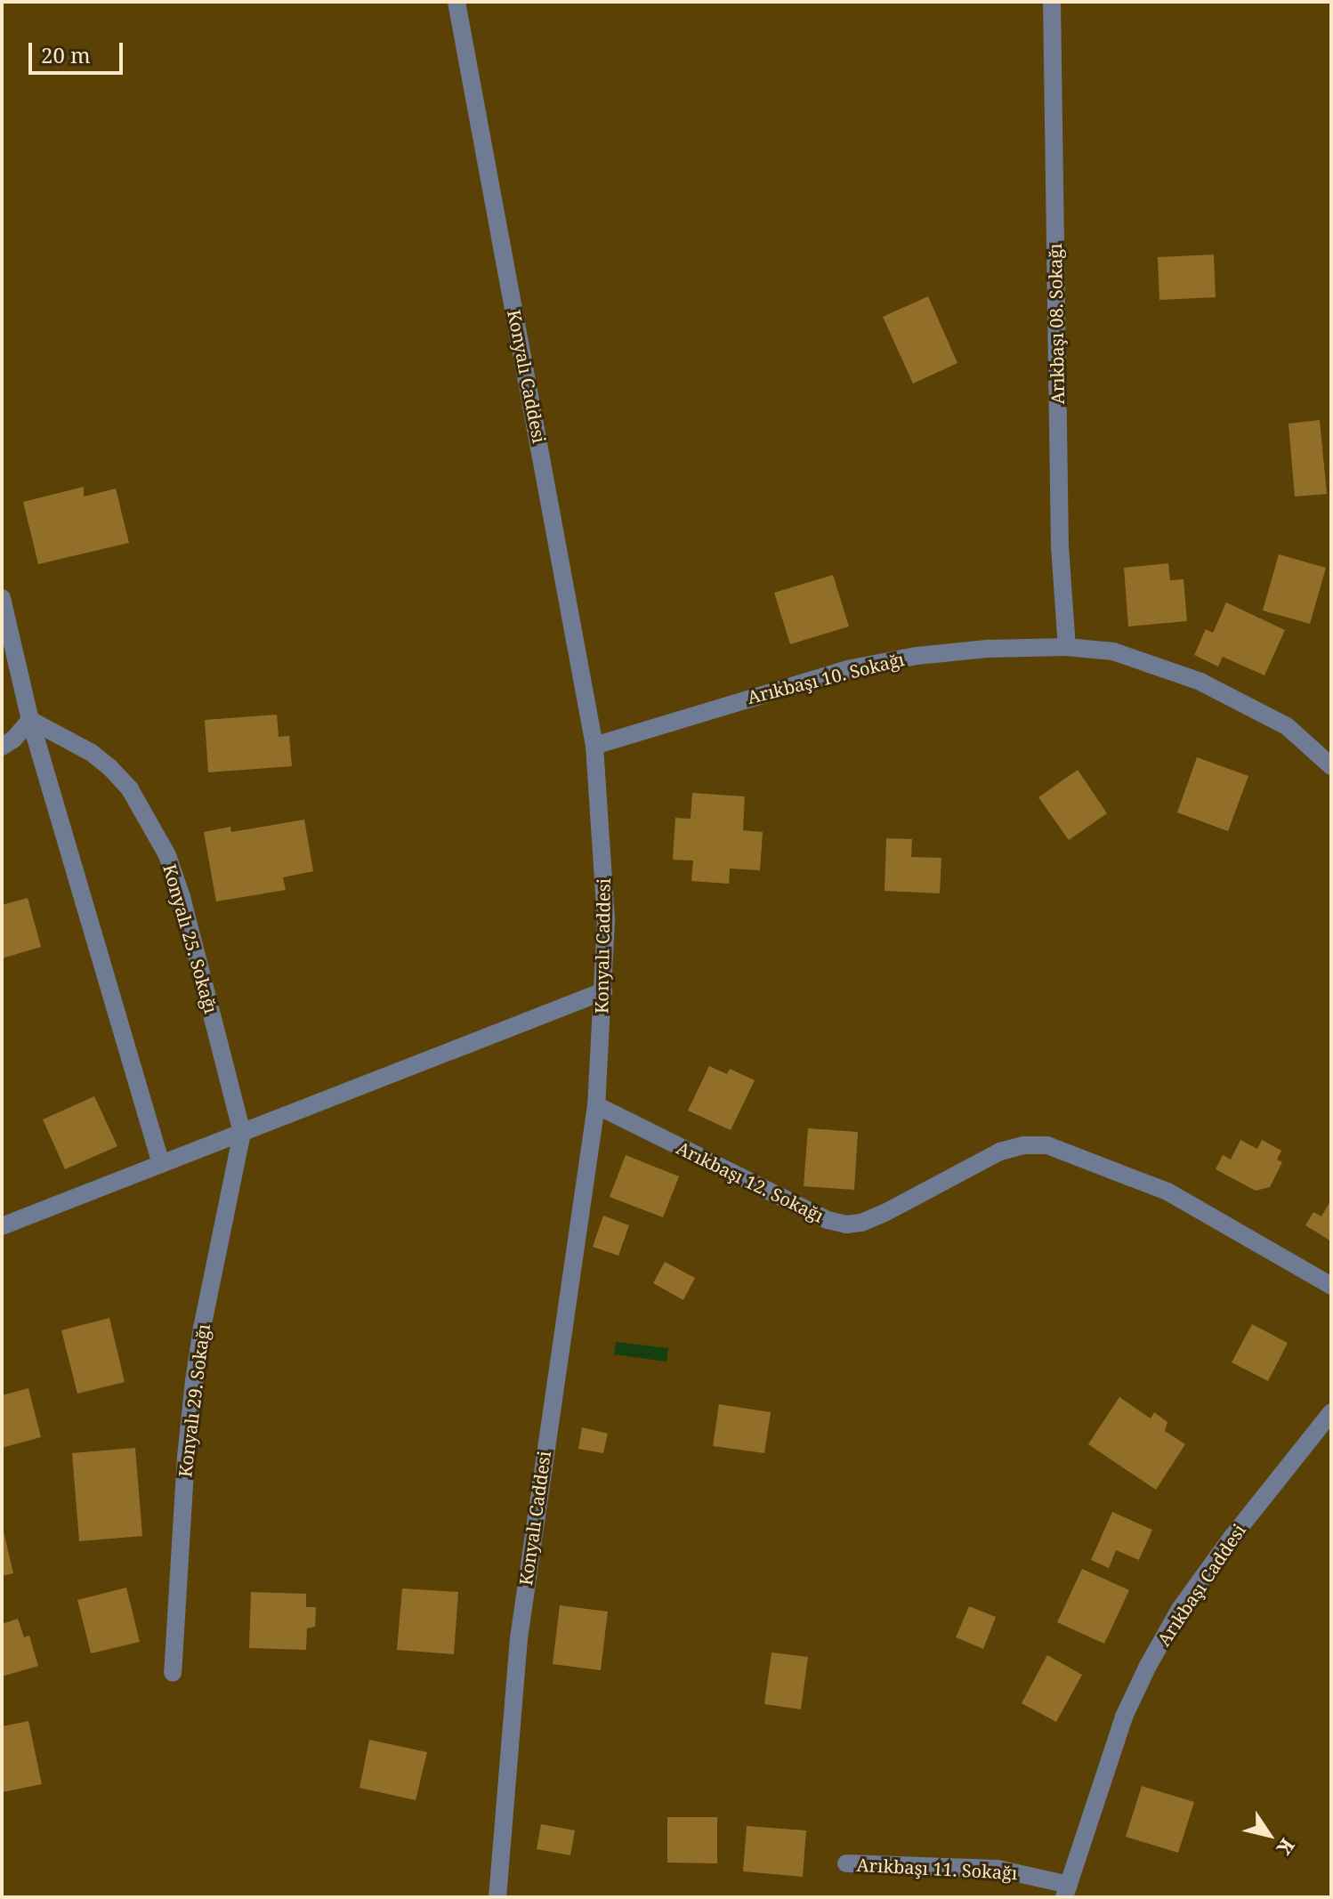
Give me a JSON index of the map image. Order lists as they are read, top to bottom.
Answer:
{
  "streets": {
    "street": [
      "Arıkbaşı 08. Sokağı",
      "Konyalı Caddesi",
      "Arıkbaşı 10. Sokağı",
      "Konyalı 25. Sokağı",
      "Arıkbaşı 12. Sokağı",
      "Konyalı 29. Sokağı",
      "Arıkbaşı Caddesi",
      "Arıkbaşı 11. Sokağı"
    ]
  },
  "crossings": [
    ["Arıkbaşı 08. Sokağı", "Arıkbaşı 10. Sokağı"],
    ["Konyalı Caddesi", "Arıkbaşı 10. Sokağı"],
    ["Konyalı Caddesi", "Arıkbaşı 12. Sokağı"],
    ["Konyalı 25. Sokağı", "Konyalı 29. Sokağı"],
    ["Arıkbaşı Caddesi", "Arıkbaşı 11. Sokağı"]
  ],
  "scale_bar": "20 m",
  "north": "bottom right"
}
